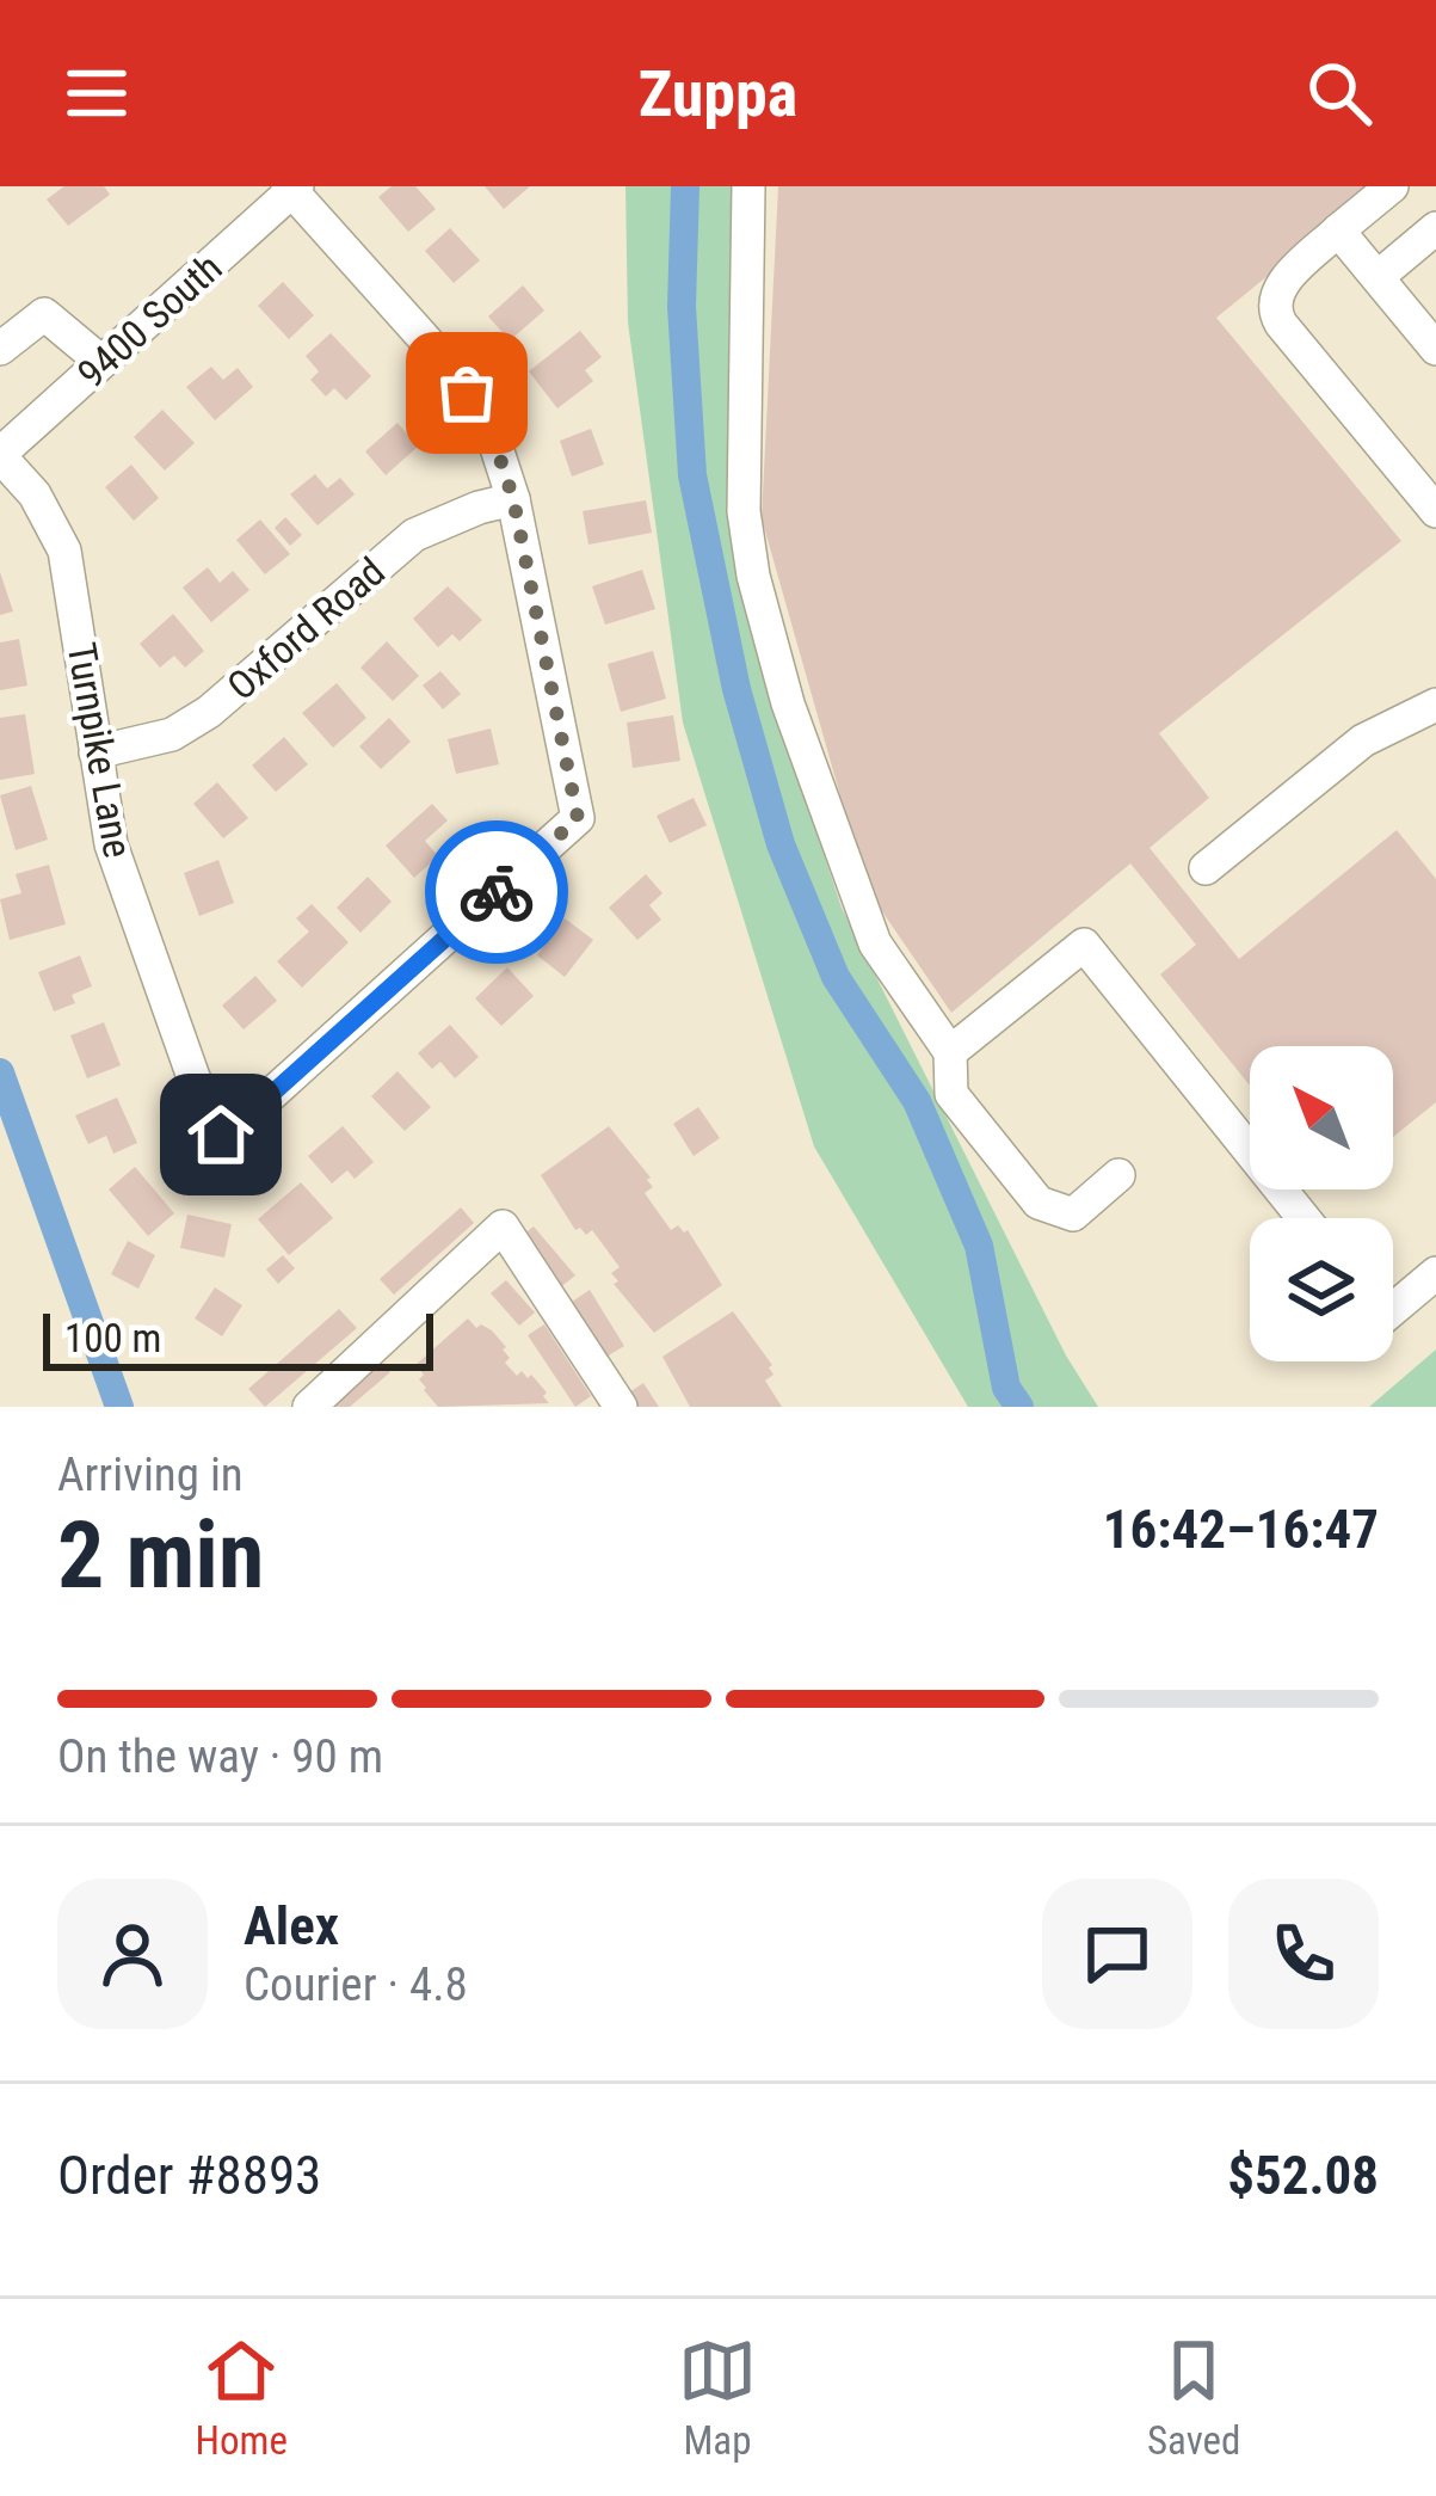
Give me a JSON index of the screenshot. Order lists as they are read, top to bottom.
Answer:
{
  "streets": {
    "street": ["9400 South", "Oxford Road", "Turnpike Lane"]
  },
  "crossings": [
    ["9400 South", "Turnpike Lane"],
    ["Oxford Road", "Turnpike Lane"]
  ],
  "scale_bar": "100 m",
  "north": "top left",
  "page": {
    "header": "Zuppa",
    "scale": "100 m",
    "heading": ["2 min", "Arriving in", "16:42–16:47"],
    "panel": [
      "Alex",
      "Courier · 4.8",
      "Order #8893",
      "$52.08"
    ],
    "bar": "On the way · 90 m",
    "tabs": ["Home", "Map", "Saved"]
  }
}
